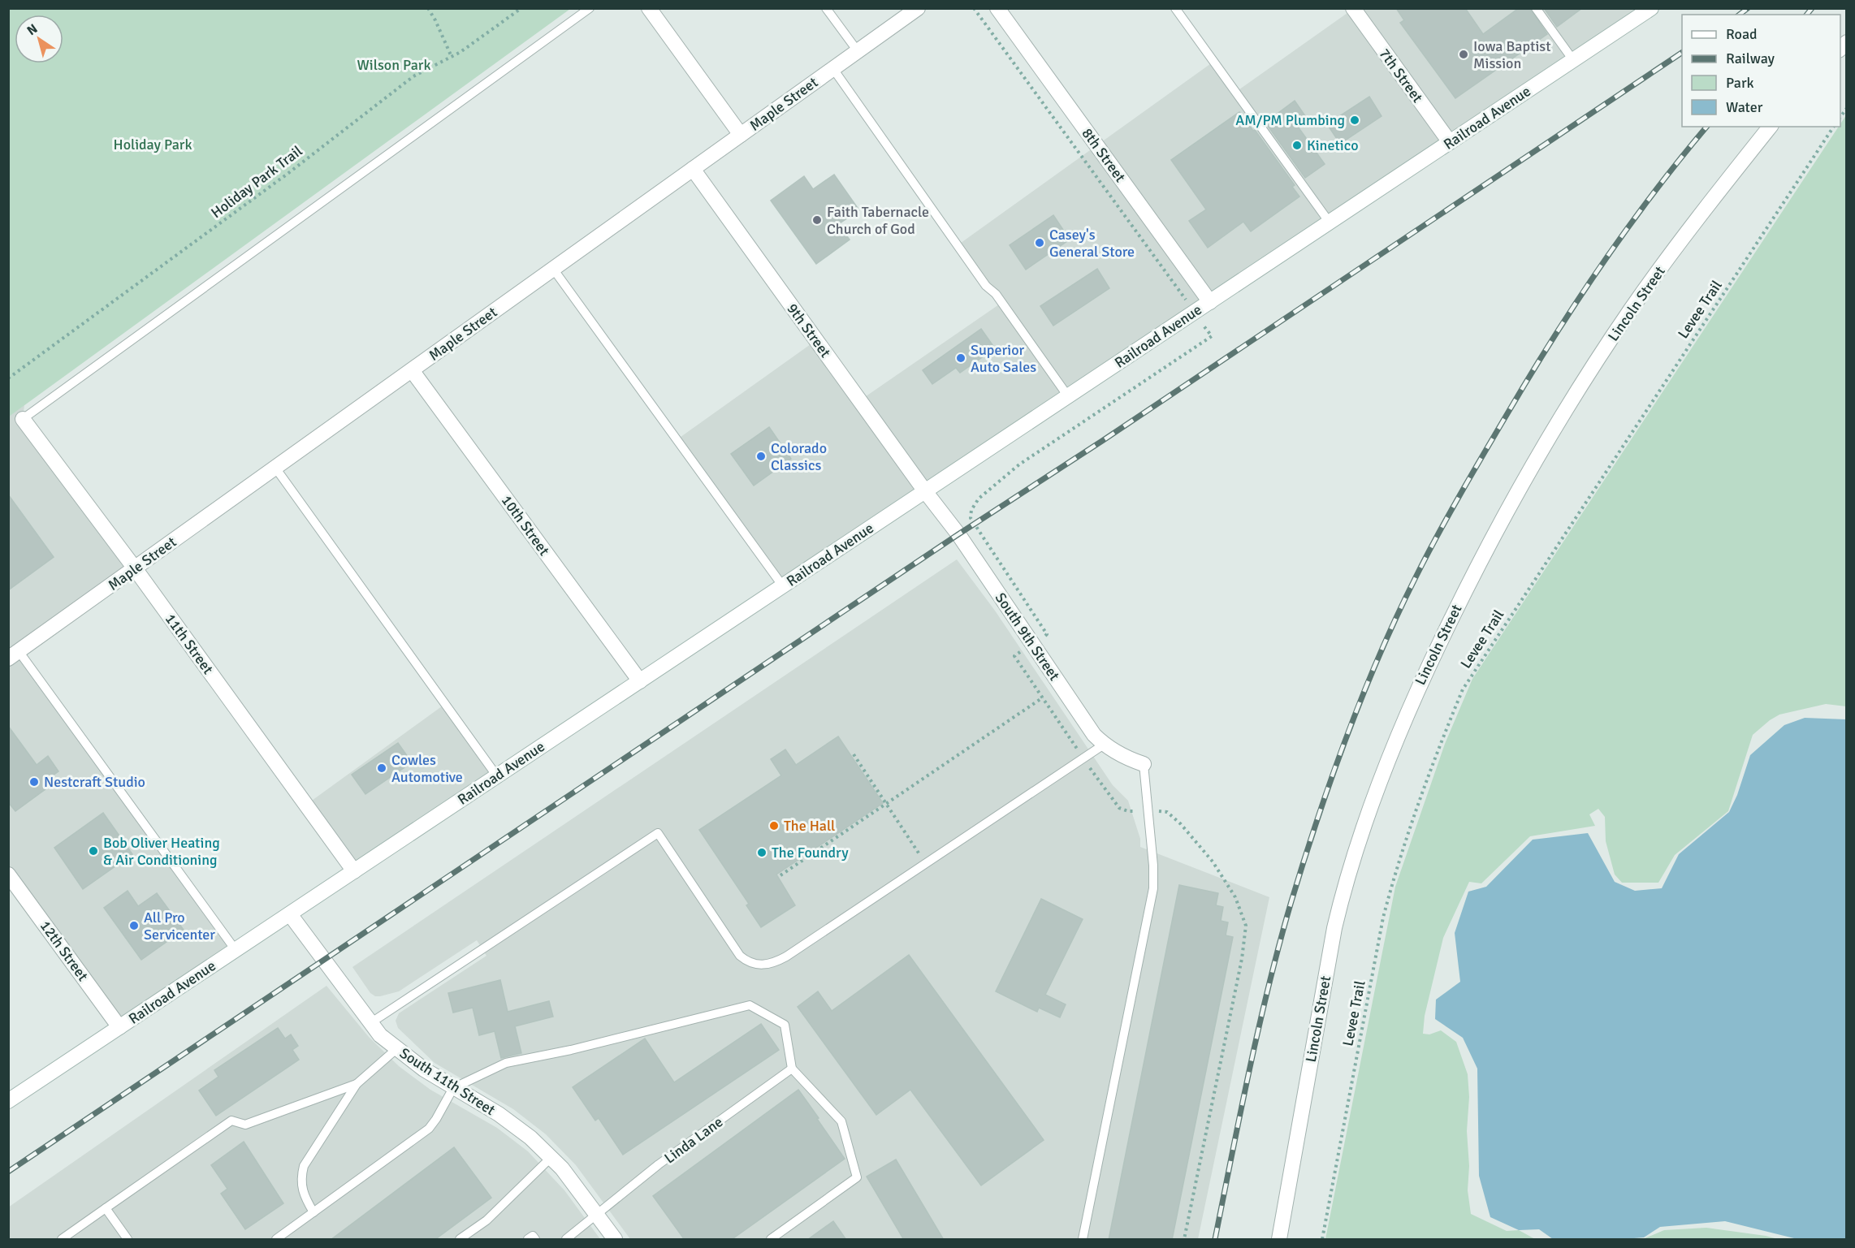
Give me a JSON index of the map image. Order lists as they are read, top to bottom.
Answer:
{
  "streets": {
    "street": [
      "7th Street",
      "Maple Street",
      "Railroad Avenue",
      "8th Street",
      "Lincoln Street",
      "9th Street",
      "10th Street",
      "South 9th Street",
      "11th Street",
      "12th Street",
      "South 11th Street"
    ],
    "lane": ["Linda Lane"],
    "path": ["Holiday Park Trail", "Levee Trail"]
  },
  "crossings": [
    ["7th Street", "Railroad Avenue"],
    ["Maple Street", "9th Street"],
    ["Maple Street", "10th Street"],
    ["Maple Street", "11th Street"],
    ["Railroad Avenue", "8th Street"],
    ["Railroad Avenue", "9th Street"],
    ["Railroad Avenue", "10th Street"],
    ["Railroad Avenue", "South 9th Street"],
    ["Railroad Avenue", "11th Street"],
    ["Railroad Avenue", "12th Street"],
    ["Railroad Avenue", "South 11th Street"],
    ["9th Street", "South 9th Street"],
    ["South 11th Street", "Linda Lane"]
  ],
  "parks": ["Wilson Park", "Holiday Park"],
  "places": [
    "Iowa Baptist Mission",
    "AM/PM Plumbing",
    "Kinetico",
    "Faith Tabernacle Church of God",
    "Casey's General Store",
    "Superior Auto Sales",
    "Colorado Classics",
    "Cowles Automotive",
    "Nestcraft Studio",
    "The Hall",
    "Bob Oliver Heating & Air Conditioning",
    "The Foundry",
    "All Pro Servicenter"
  ],
  "legend": [
    "Road",
    "Railway",
    "Park",
    "Water"
  ],
  "north": "top left"
}
